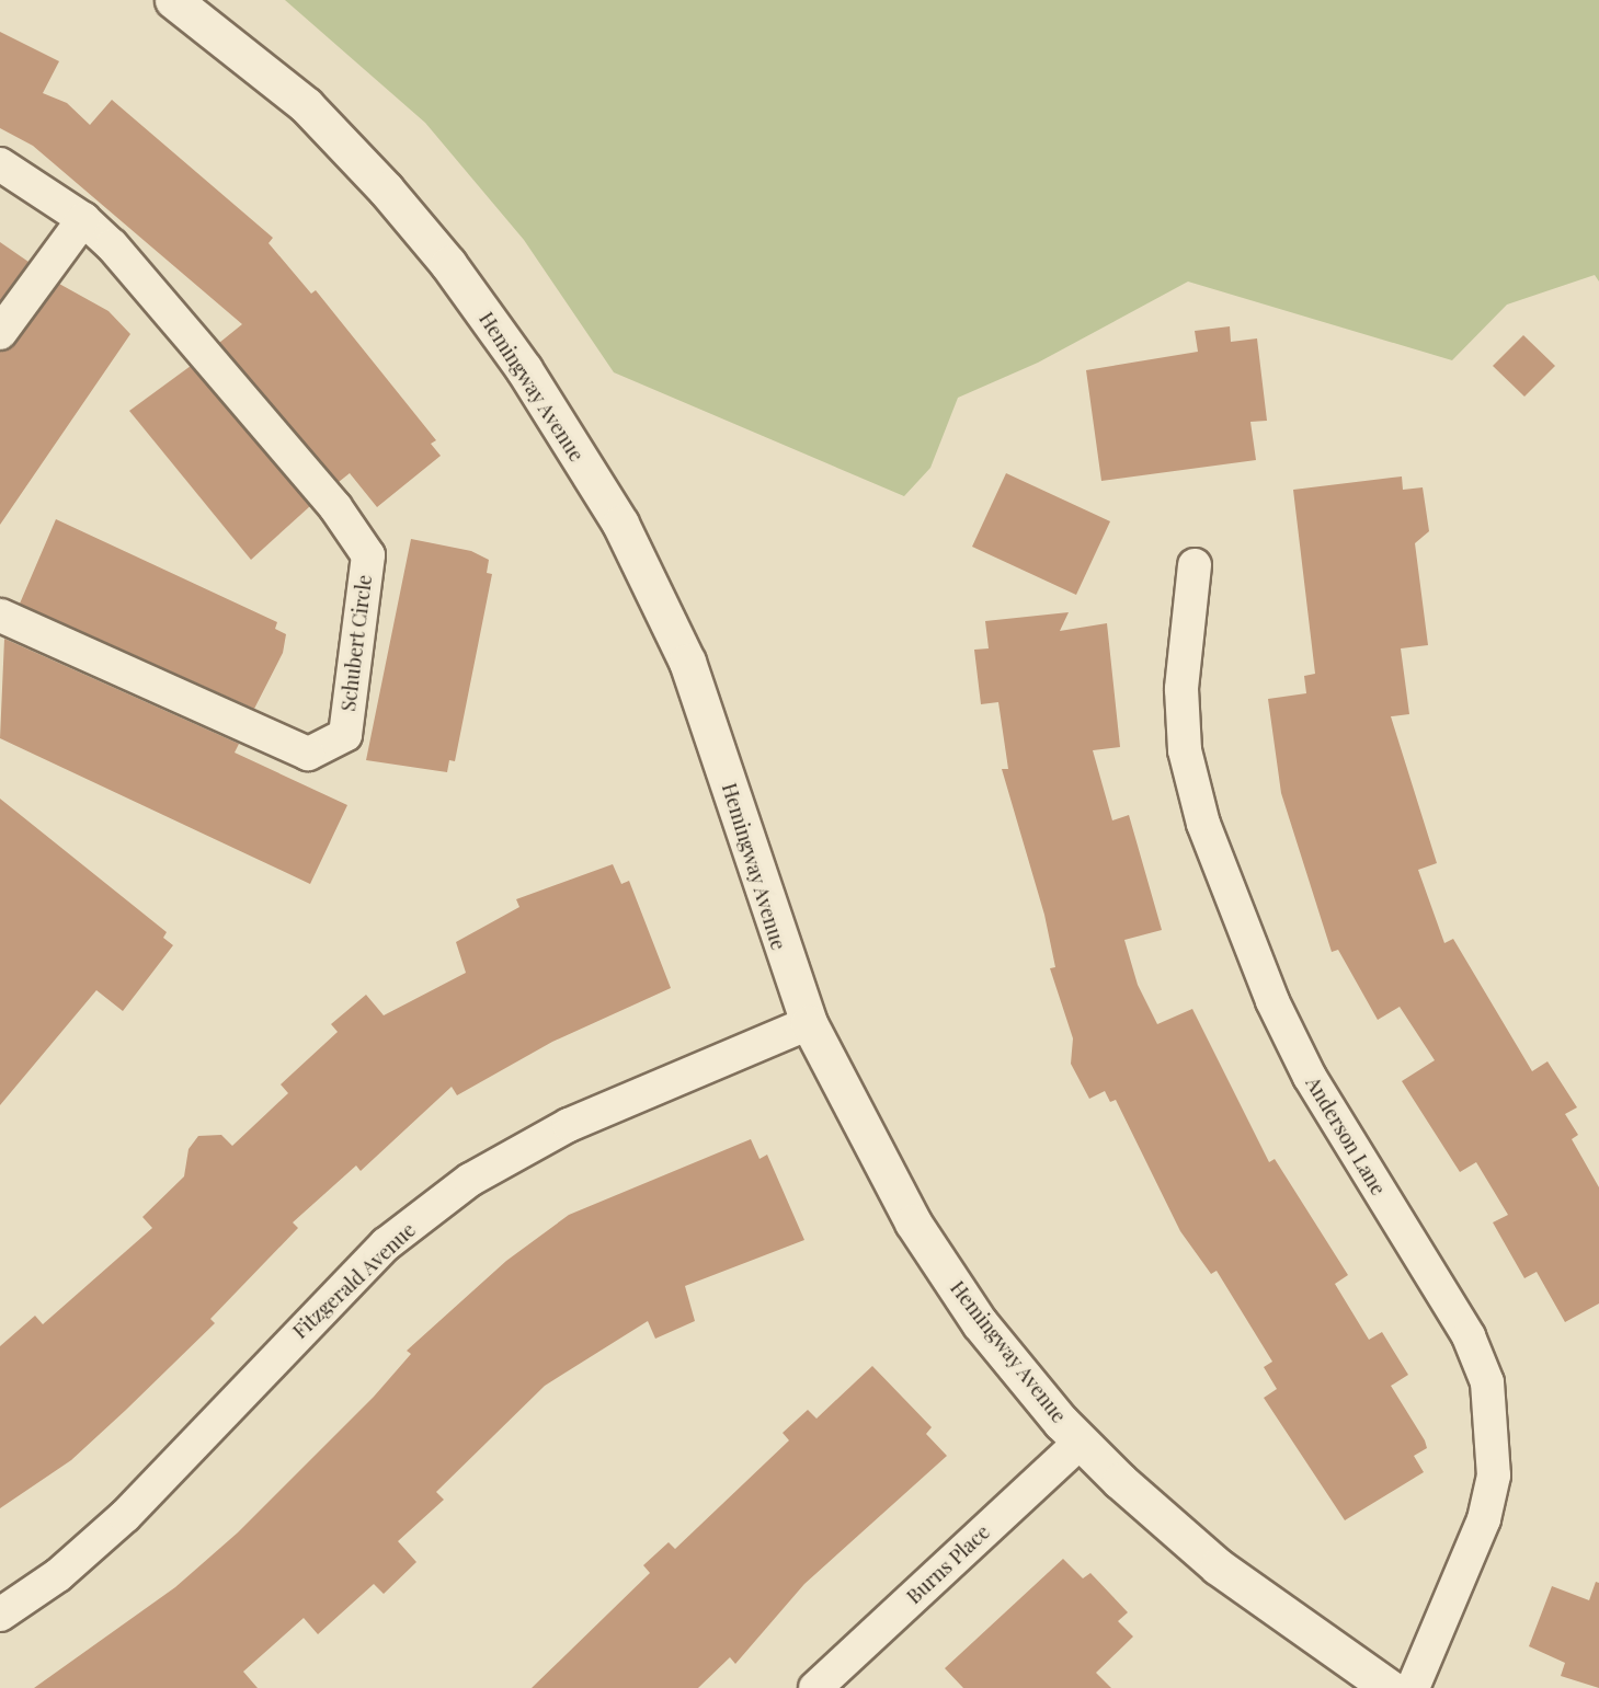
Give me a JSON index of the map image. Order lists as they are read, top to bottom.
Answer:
{
  "streets": {
    "main road": ["Hemingway Avenue"],
    "street": [
      "Schubert Circle",
      "Anderson Lane",
      "Fitzgerald Avenue",
      "Burns Place"
    ]
  },
  "crossings": [
    ["Hemingway Avenue", "Fitzgerald Avenue"],
    ["Hemingway Avenue", "Burns Place"]
  ]
}
